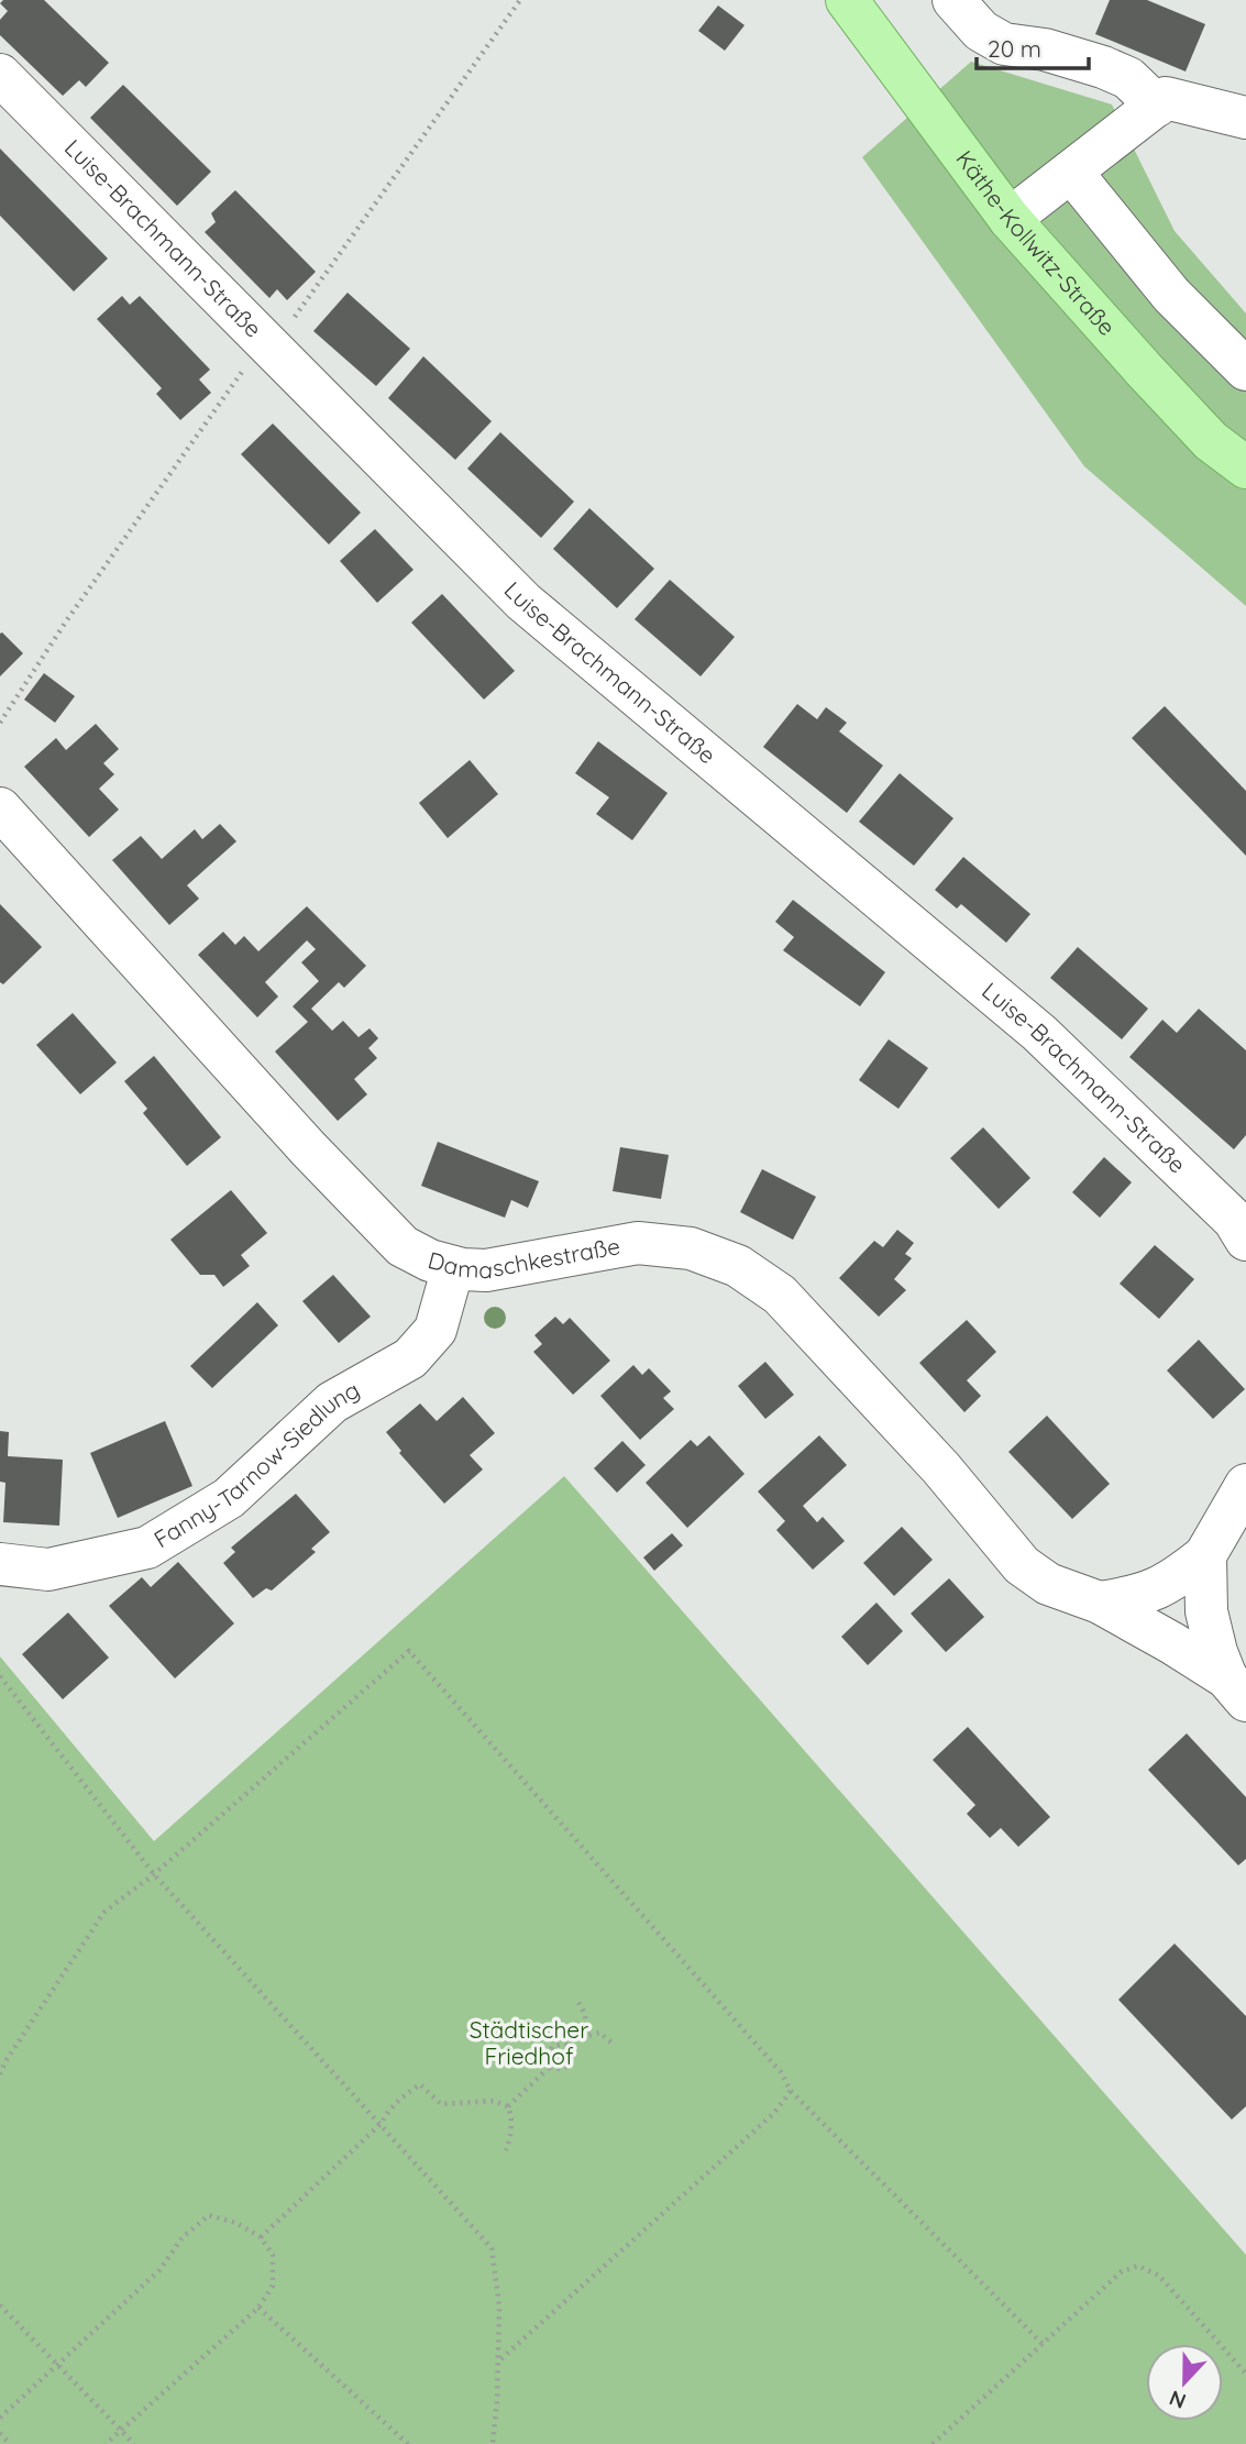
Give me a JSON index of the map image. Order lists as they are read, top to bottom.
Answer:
{
  "streets": {
    "main road": ["Käthe-Kollwitz-Straße"],
    "street": ["Luise-Brachmann-Straße", "Damaschkestraße", "Fanny-Tarnow-Siedlung"]
  },
  "crossings": [
    ["Damaschkestraße", "Fanny-Tarnow-Siedlung"]
  ],
  "parks": ["Städtischer Friedhof"],
  "scale_bar": "20 m",
  "north": "bottom"
}
